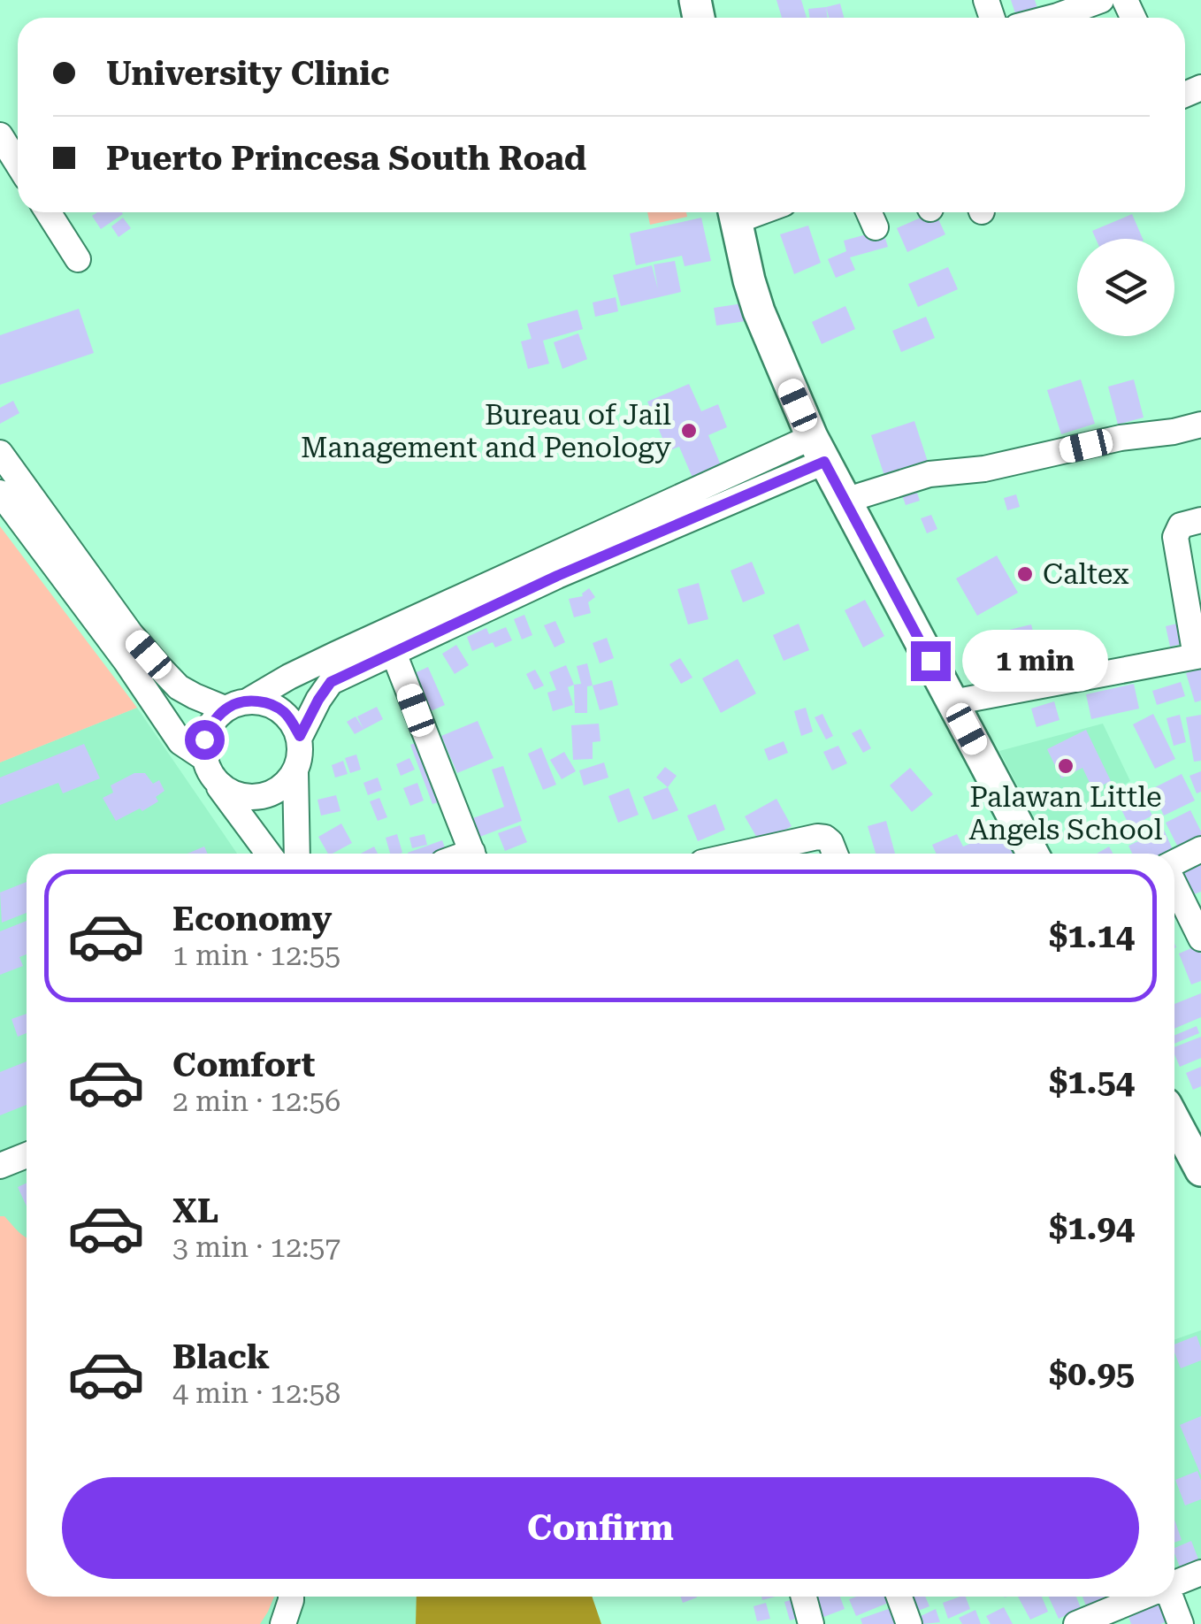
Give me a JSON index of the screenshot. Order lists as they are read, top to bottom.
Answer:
{
  "places": ["Bureau of Jail Management and Penology", "Caltex", "Palawan Little Angels School"],
  "page": {
    "banner": ["University Clinic", "Puerto Princesa South Road"],
    "bubble": "1 min",
    "list": [
      {
        "name": "Economy",
        "note": "1 min · 12:55",
        "value": "$1.14"
      },
      {
        "name": "Comfort",
        "note": "2 min · 12:56",
        "value": "$1.54"
      },
      {
        "name": "XL",
        "note": "3 min · 12:57",
        "value": "$1.94"
      },
      {
        "name": "Black",
        "note": "4 min · 12:58",
        "value": "$0.95"
      }
    ],
    "buttons": "Confirm"
  }
}
